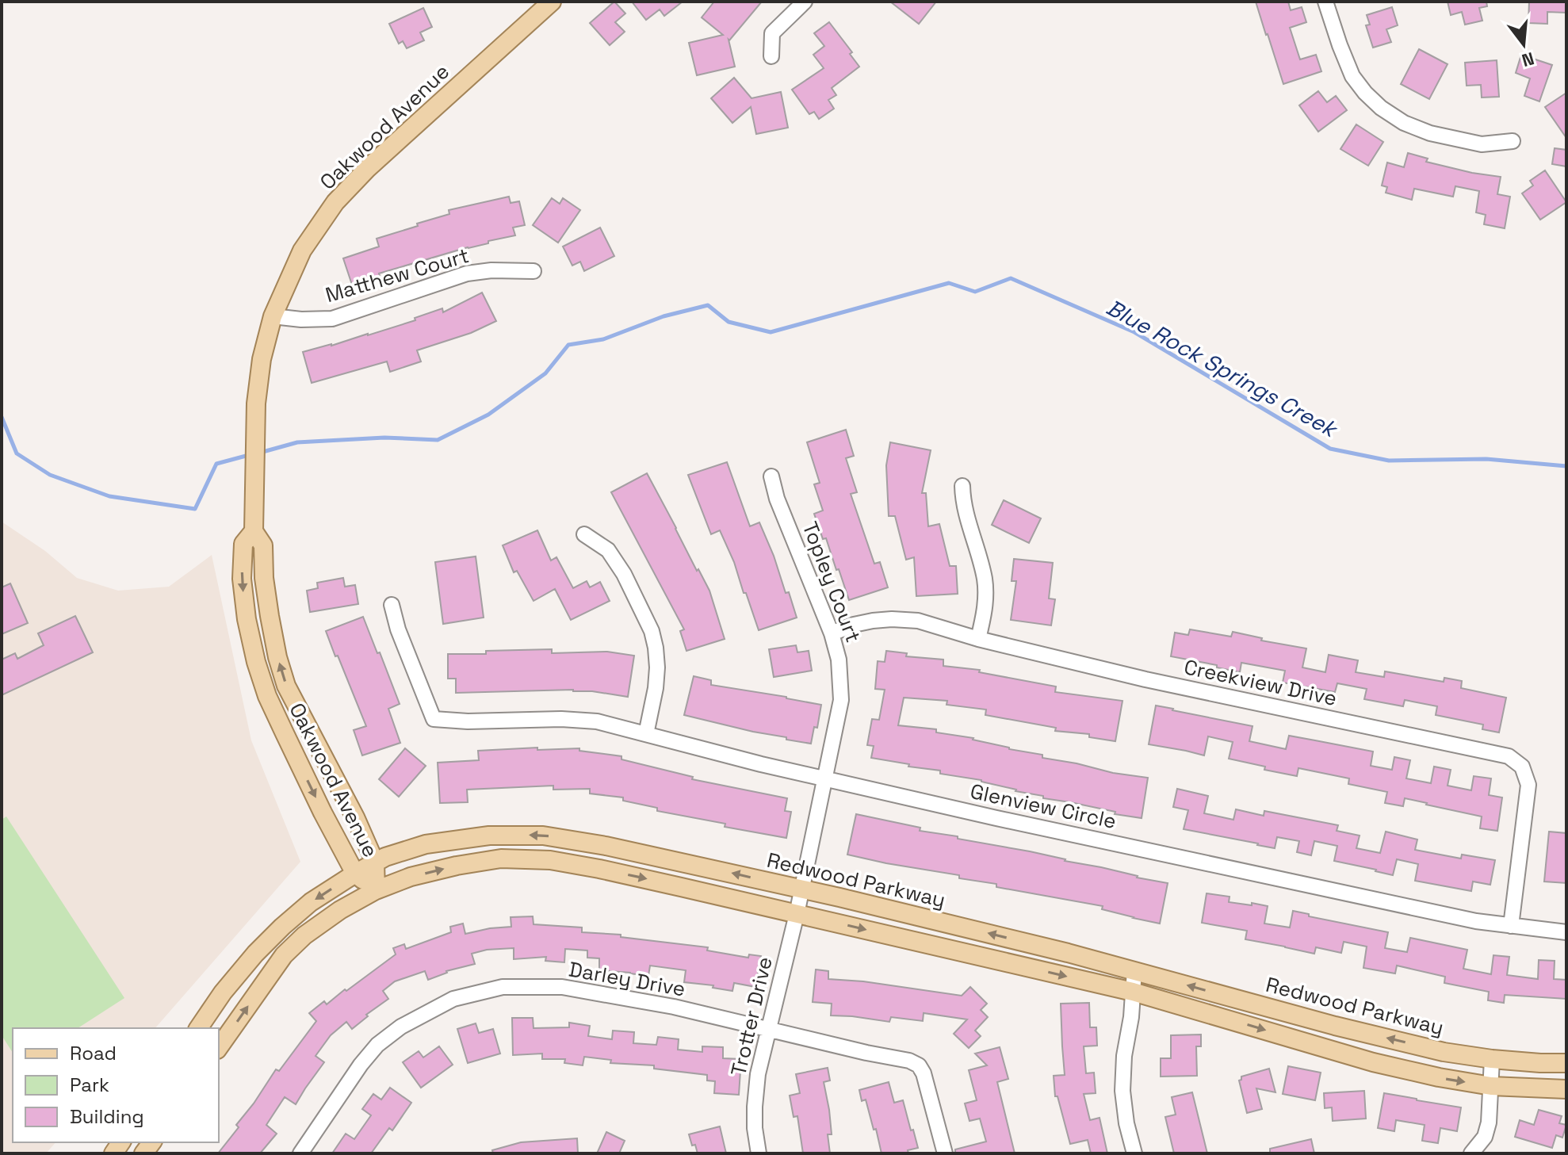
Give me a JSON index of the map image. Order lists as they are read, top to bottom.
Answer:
{
  "streets": {
    "main road": ["Oakwood Avenue", "Redwood Parkway"],
    "street": [
      "Matthew Court",
      "Topley Court",
      "Creekview Drive",
      "Glenview Circle",
      "Darley Drive",
      "Trotter Drive"
    ]
  },
  "crossings": [
    ["Oakwood Avenue", "Matthew Court"],
    ["Oakwood Avenue", "Redwood Parkway"],
    ["Topley Court", "Creekview Drive"],
    ["Topley Court", "Glenview Circle"],
    ["Topley Court", "Redwood Parkway"],
    ["Topley Court", "Trotter Drive"],
    ["Creekview Drive", "Glenview Circle"],
    ["Redwood Parkway", "Trotter Drive"],
    ["Darley Drive", "Trotter Drive"]
  ],
  "water": ["Blue Rock Springs Creek"],
  "legend": ["Road", "Park", "Building"],
  "north": "bottom"
}
